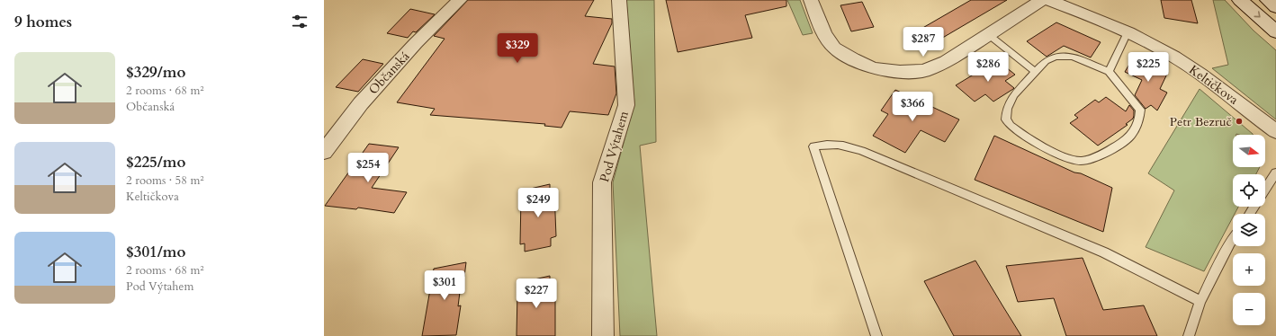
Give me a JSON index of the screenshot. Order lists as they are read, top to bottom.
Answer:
{
  "streets": {
    "street": ["Občanská", "Keltičkova", "Pod Výtahem"]
  },
  "places": ["Petr Bezruč"],
  "north": "right",
  "page": {
    "heading": "9 homes",
    "price": [
      "$287",
      "$329",
      "$286",
      "$225",
      "$366",
      "$254",
      "$249",
      "$301",
      "$227"
    ],
    "list": [
      {
        "name": "$329/mo",
        "note": "2 rooms · 68 m² · Občanská"
      },
      {
        "name": "$225/mo",
        "note": "2 rooms · 58 m² · Keltičkova"
      },
      {
        "name": "$301/mo",
        "note": "2 rooms · 68 m² · Pod Výtahem"
      }
    ],
    "map_buttons": ["+", "−"]
  }
}
